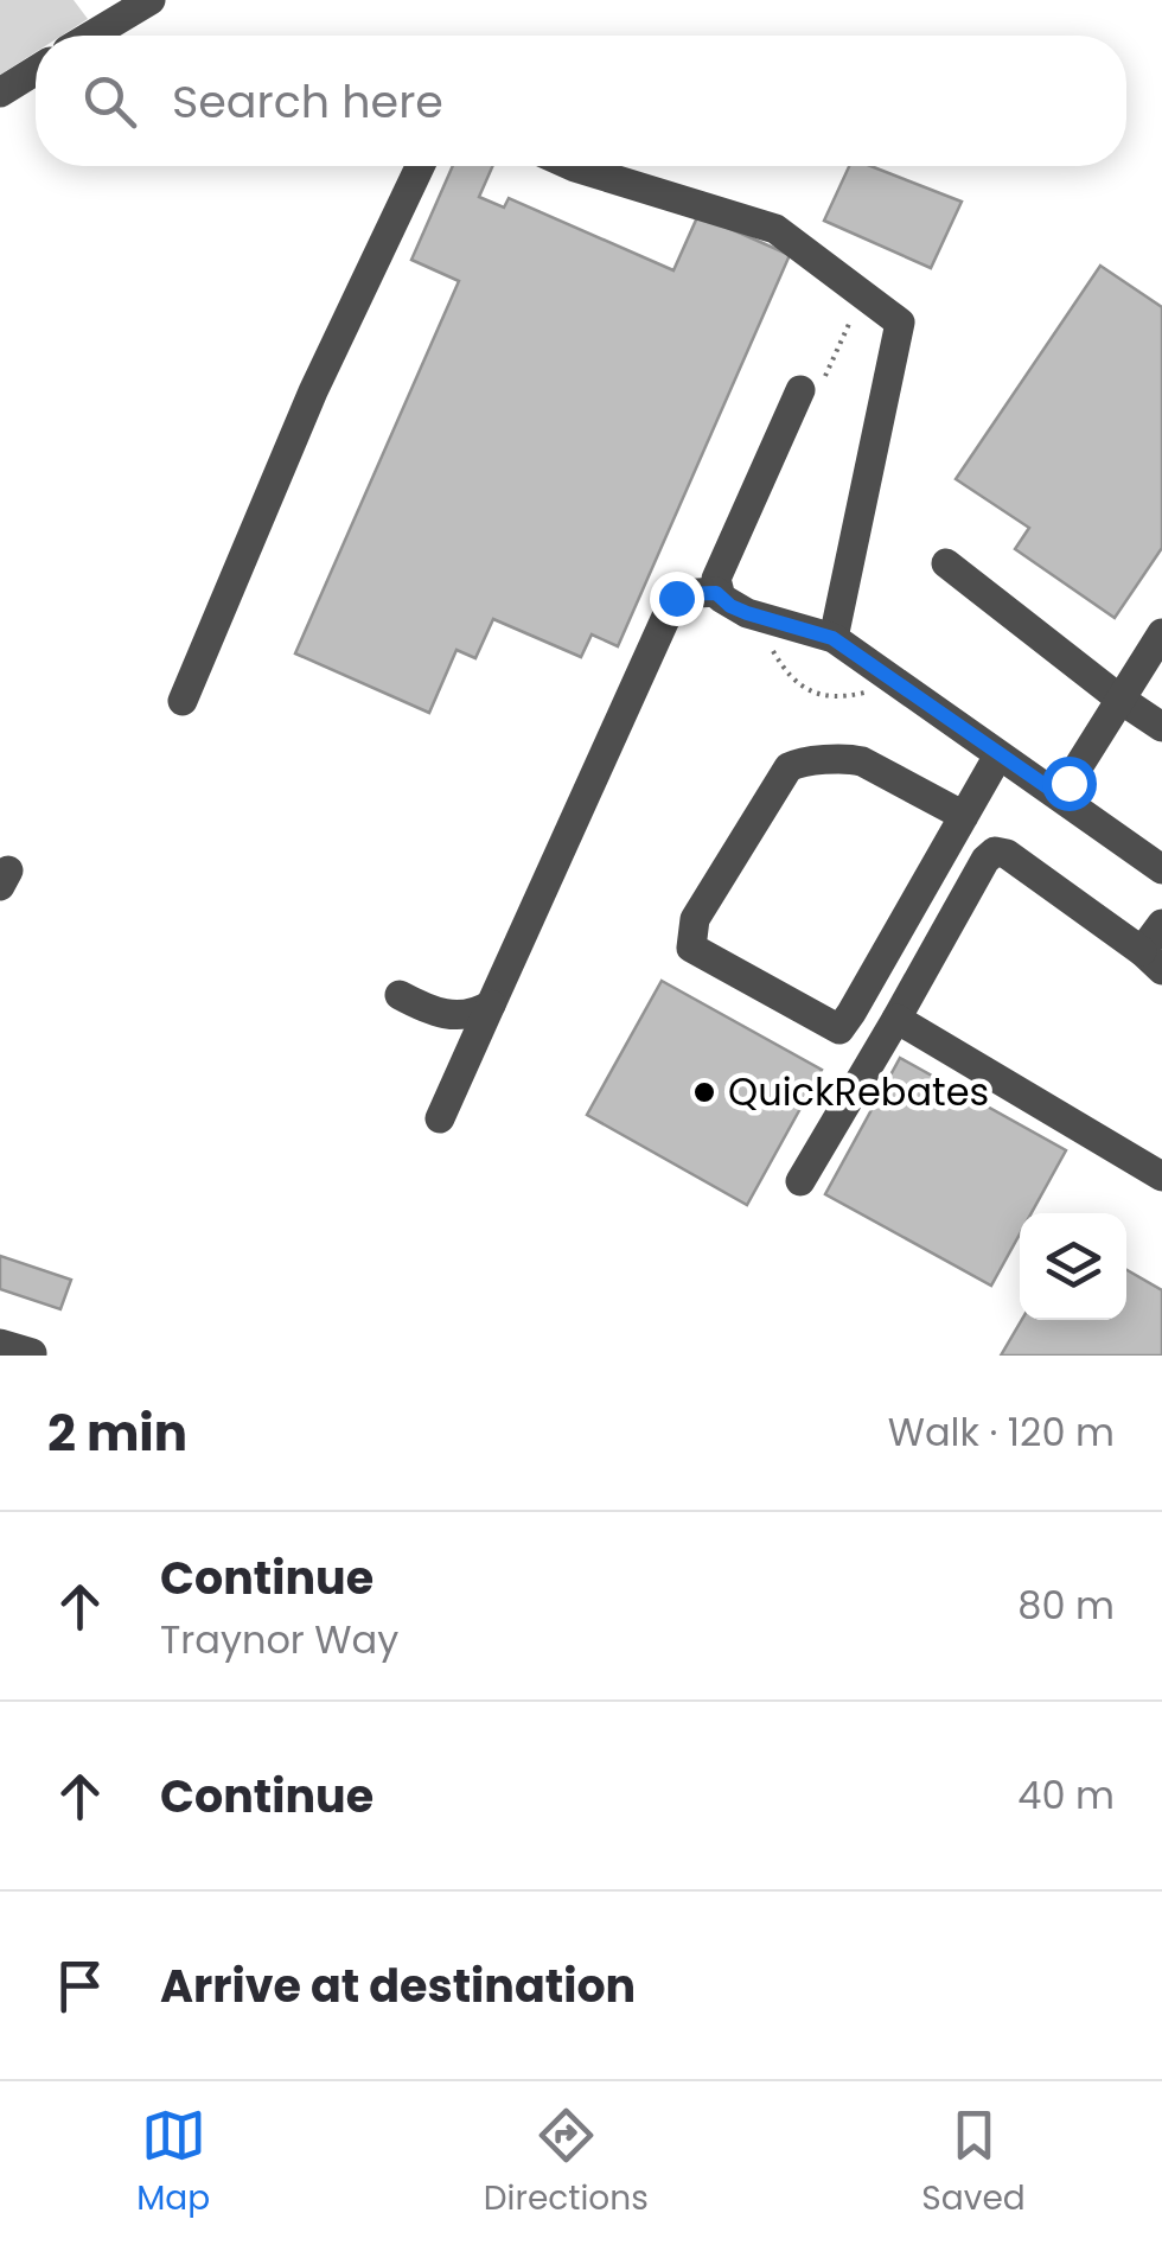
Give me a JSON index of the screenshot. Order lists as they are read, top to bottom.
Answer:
{
  "places": ["QuickRebates"],
  "page": {
    "search": "Search here",
    "heading": ["2 min", "Walk · 120 m"],
    "list": [
      ["Continue", "Traynor Way", "80 m"],
      ["Continue", "40 m"],
      "Arrive at destination"
    ],
    "nav": ["Map", "Directions", "Saved"]
  }
}
